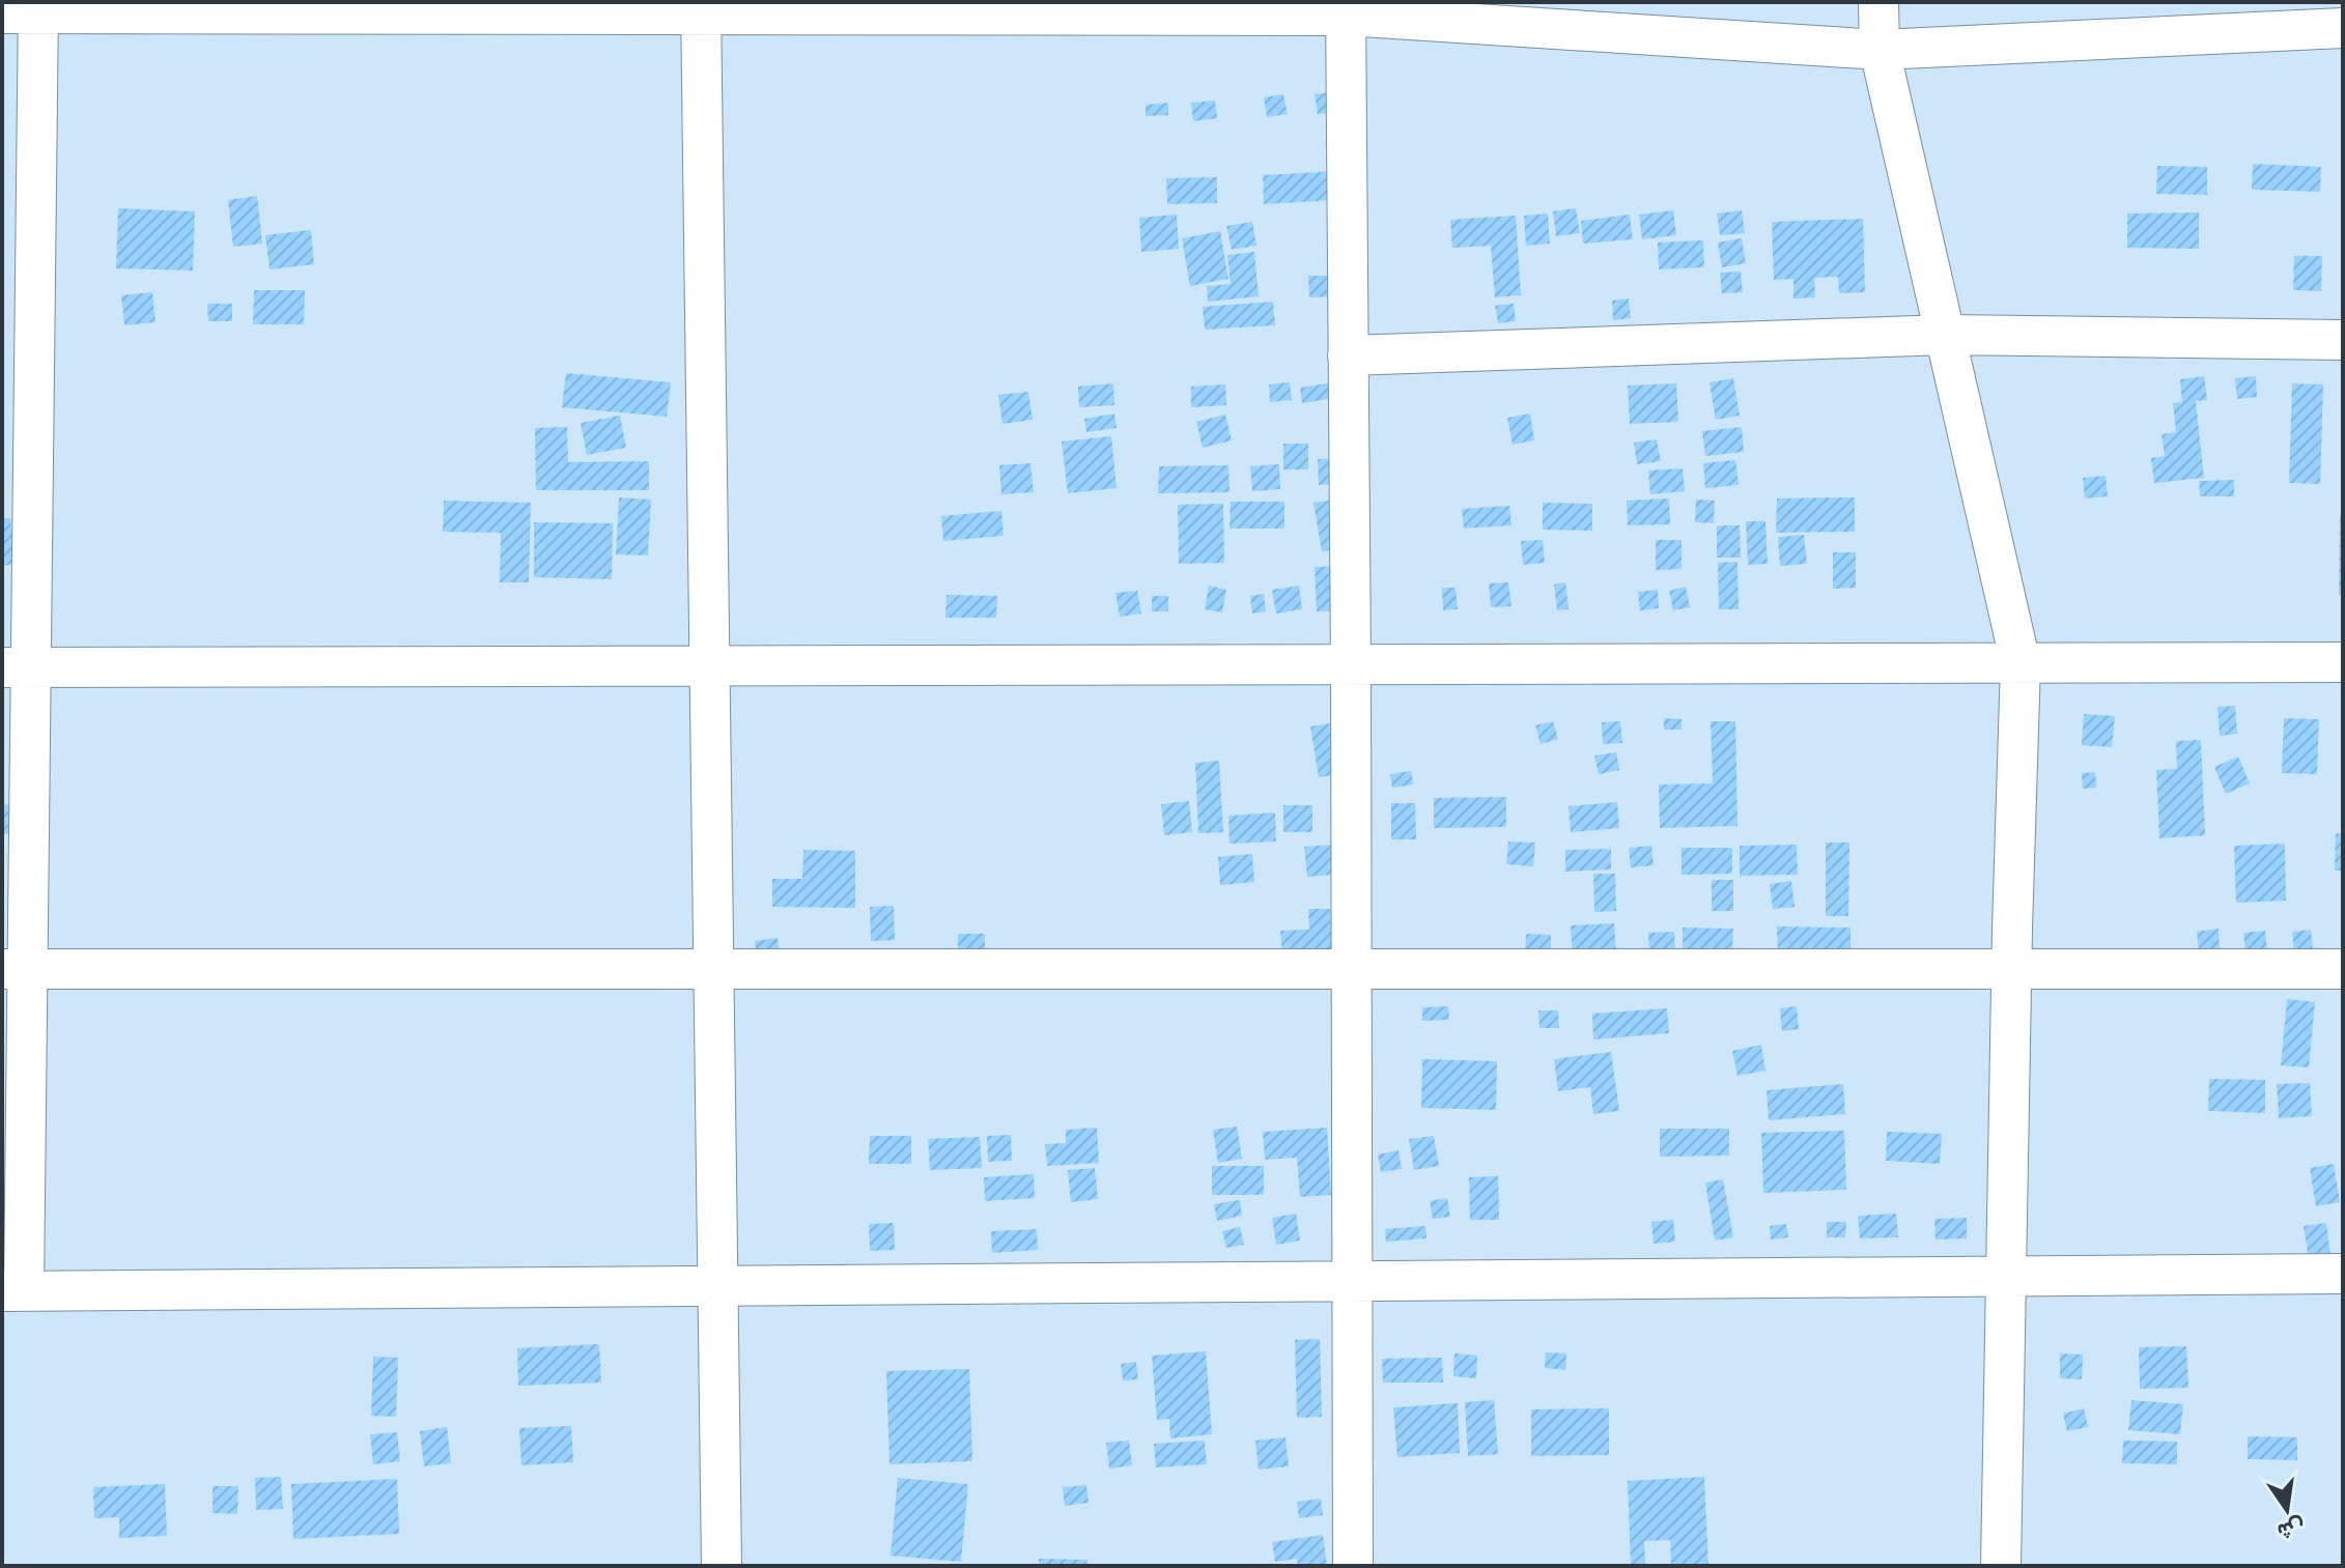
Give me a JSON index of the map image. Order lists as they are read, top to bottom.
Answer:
{
  "north": "bottom"
}
